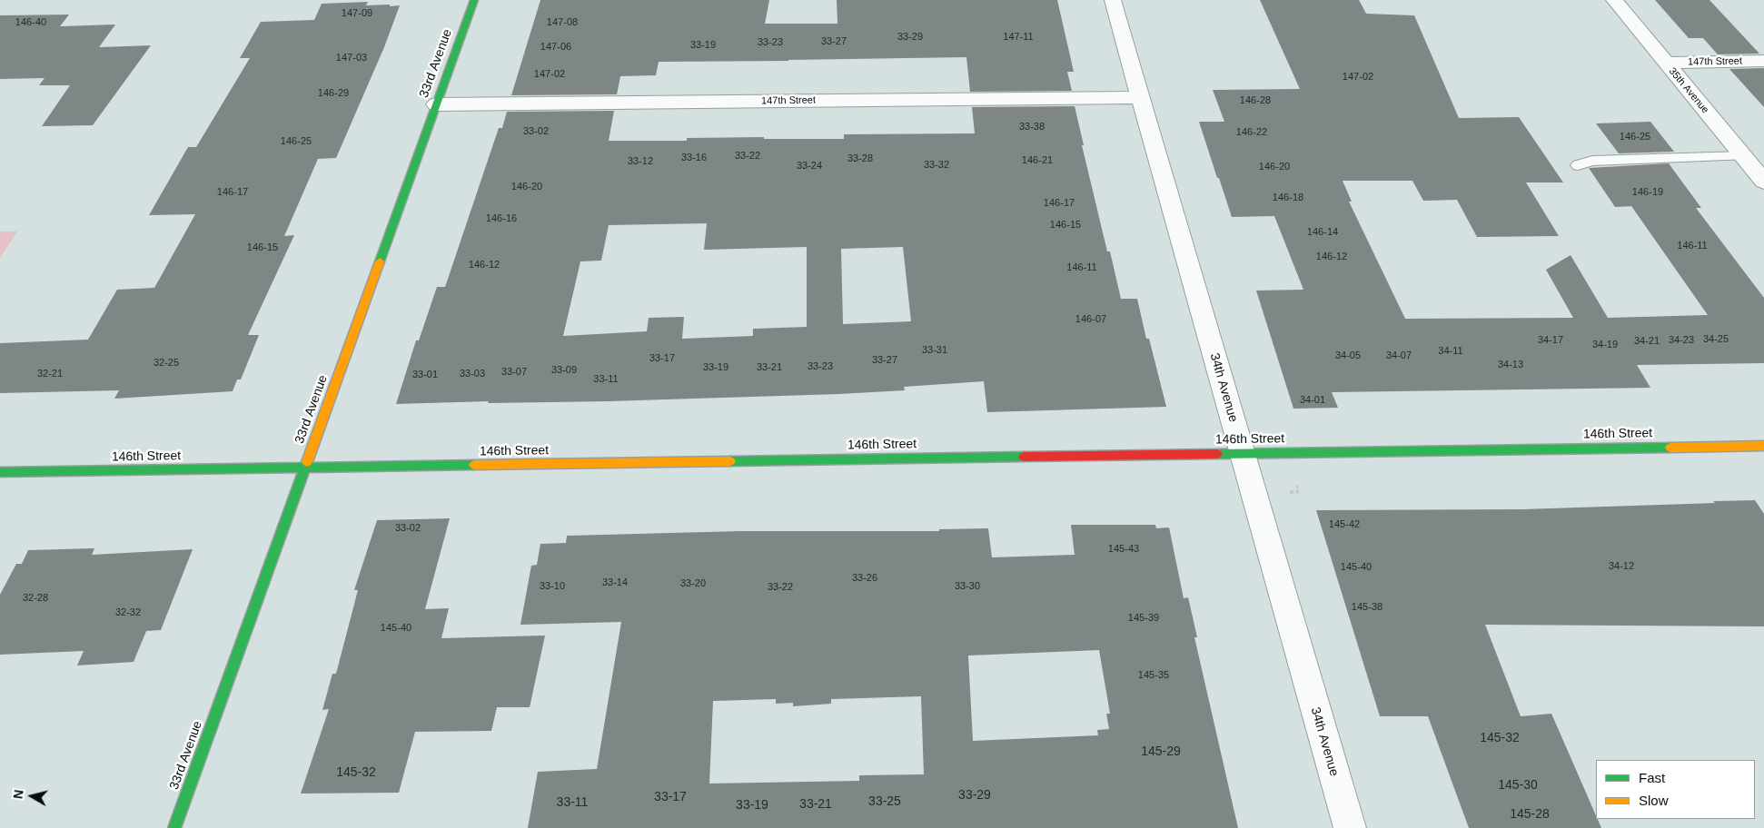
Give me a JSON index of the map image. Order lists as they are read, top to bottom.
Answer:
{
  "streets": {
    "street": [
      "147th Street",
      "33rd Avenue",
      "35th Avenue",
      "34th Avenue",
      "146th Street"
    ]
  },
  "crossings": [
    ["147th Street", "33rd Avenue"],
    ["147th Street", "35th Avenue"],
    ["147th Street", "34th Avenue"],
    ["33rd Avenue", "146th Street"],
    ["34th Avenue", "146th Street"]
  ],
  "house_numbers": [
    "147-09",
    "146-40",
    "147-08",
    "33-29",
    "147-11",
    "33-27",
    "33-23",
    "33-19",
    "147-06",
    "147-03",
    "147-02",
    "147-02",
    "146-29",
    "146-28",
    "33-38",
    "33-02",
    "146-22",
    "146-25",
    "146-25",
    "33-22",
    "33-16",
    "33-28",
    "146-21",
    "33-12",
    "33-32",
    "33-24",
    "146-20",
    "146-20",
    "146-17",
    "146-19",
    "146-18",
    "146-17",
    "146-16",
    "146-15",
    "146-14",
    "146-11",
    "146-15",
    "146-12",
    "146-12",
    "146-11",
    "146-07",
    "34-25",
    "34-17",
    "34-23",
    "34-21",
    "34-19",
    "33-31",
    "34-11",
    "34-05",
    "34-07",
    "33-17",
    "33-27",
    "32-25",
    "34-13",
    "33-23",
    "33-19",
    "33-21",
    "33-09",
    "33-07",
    "32-21",
    "33-03",
    "33-01",
    "33-11",
    "34-01",
    "145-42",
    "33-02",
    "145-43",
    "34-12",
    "145-40",
    "33-26",
    "33-14",
    "33-20",
    "33-10",
    "33-30",
    "33-22",
    "32-28",
    "145-38",
    "32-32",
    "145-39",
    "145-40",
    "145-35",
    "145-32",
    "145-29",
    "145-32",
    "145-30",
    "33-29",
    "33-17",
    "33-25",
    "33-11",
    "33-21",
    "33-19",
    "145-28"
  ],
  "legend": ["Fast", "Slow"],
  "north": "left"
}
